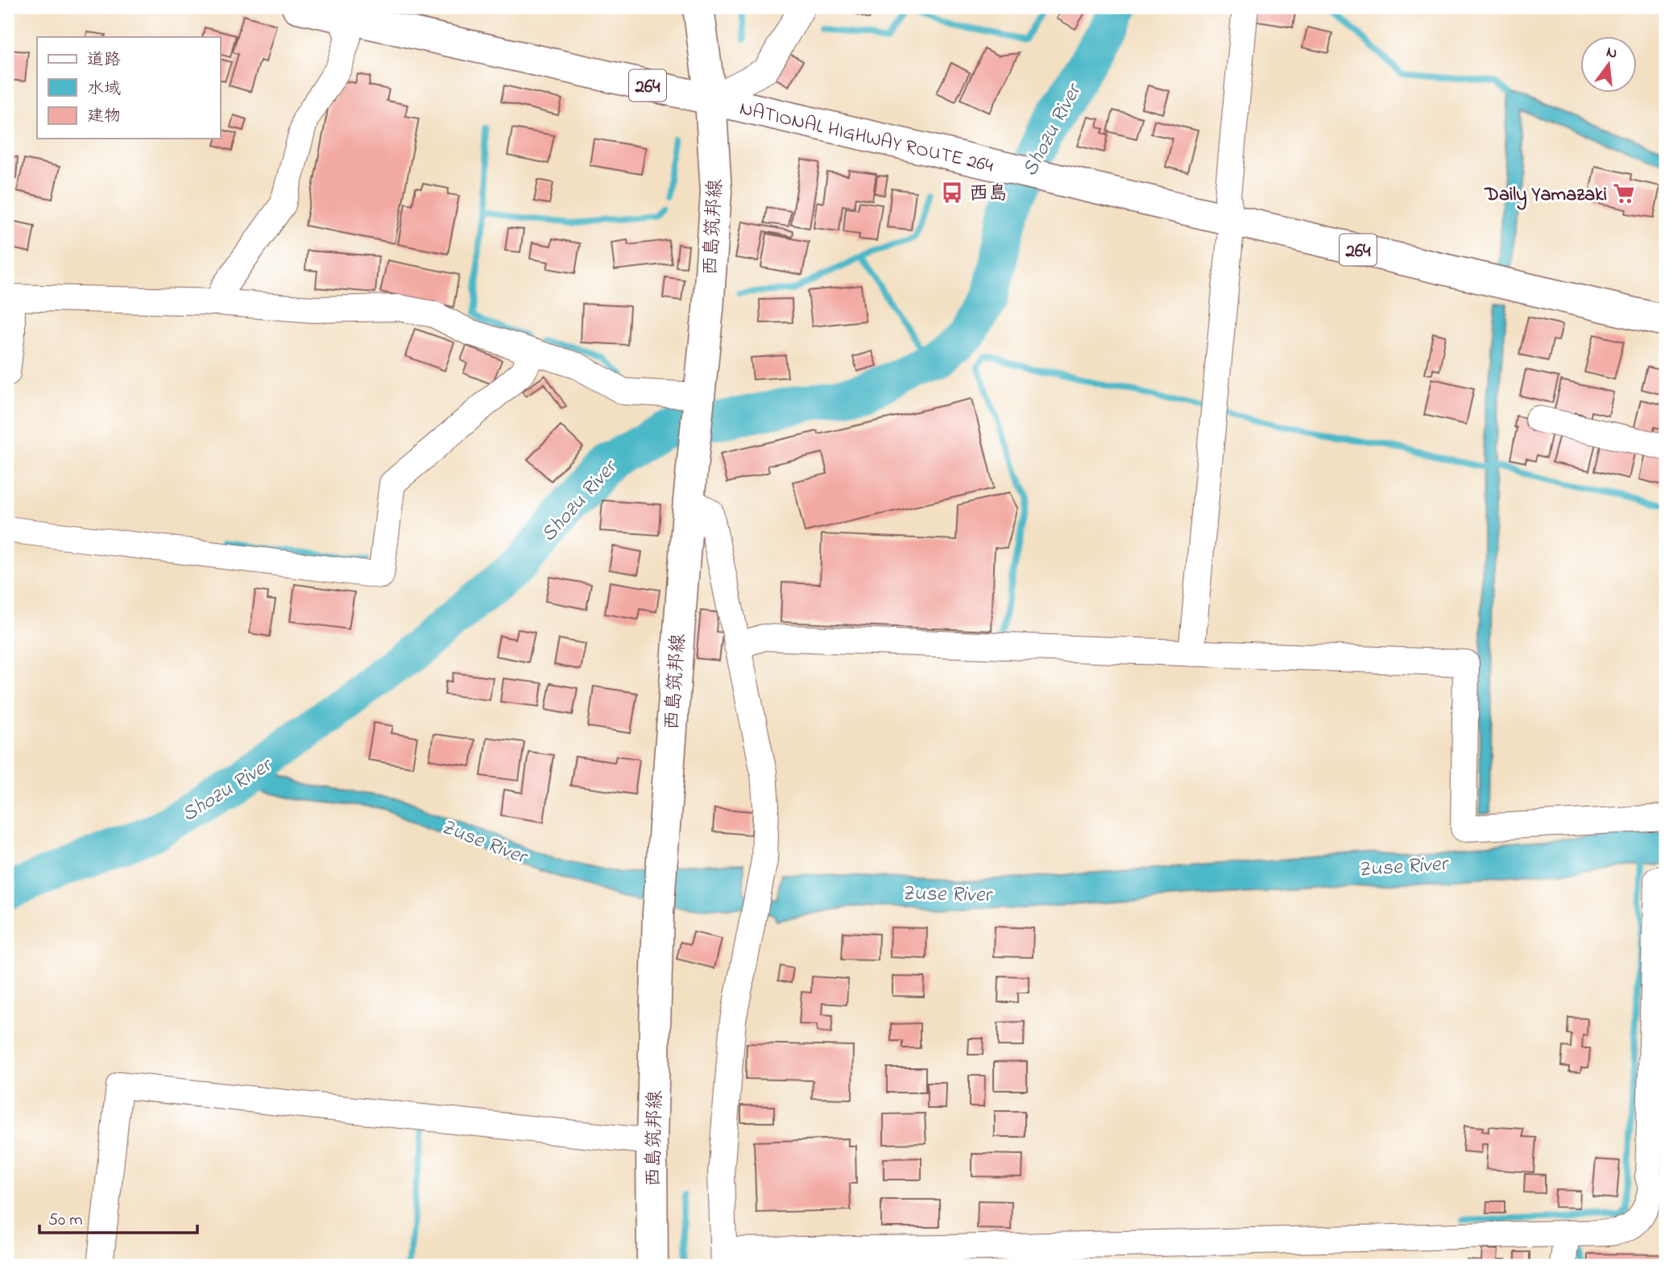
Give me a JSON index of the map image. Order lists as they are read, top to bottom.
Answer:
{
  "streets": {
    "main road": ["264", "NATIONAL HIGHWAY ROUTE 264", "西島筑邦線"]
  },
  "crossings": [
    ["NATIONAL HIGHWAY ROUTE 264", "西島筑邦線"]
  ],
  "water": ["Shozu River", "Zuse River"],
  "places": {
    "bus stop": ["西島"],
    "supermarket": ["Daily Yamazaki"]
  },
  "legend": ["道路", "水域", "建物"],
  "scale_bar": "50 m",
  "north": "top"
}
